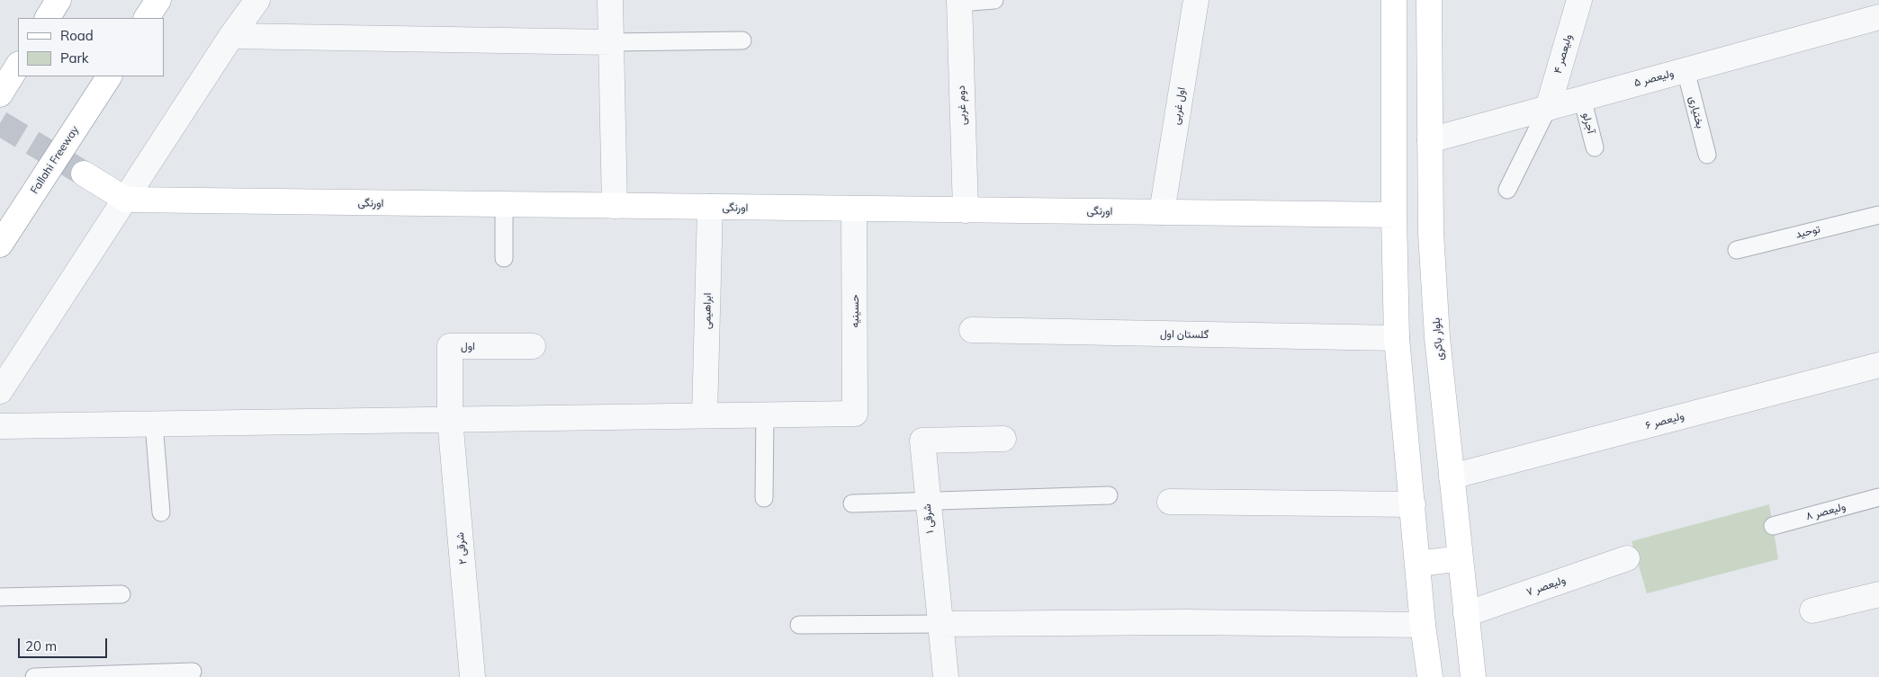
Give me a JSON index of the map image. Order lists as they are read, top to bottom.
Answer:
{
  "streets": {
    "main road": ["Fallahi Freeway", "اورنگی", "بلوار باکری"],
    "street": [
      "ولیعصر ۴",
      "ولیعصر ۵",
      "دوم غربی",
      "اول غربی",
      "ابراهیمی",
      "حسینیه",
      "گلستان اول",
      "اول",
      "ولیعصر ۶",
      "۱ شرقی",
      "۲ شرقی",
      "ولیعصر ۷"
    ],
    "lane": [
      "بختیاری",
      "آجرلو",
      "توحید",
      "ولیعصر ۸"
    ]
  },
  "crossings": [
    ["ولیعصر ۴", "ولیعصر ۵"],
    ["ولیعصر ۵", "بختیاری"],
    ["ولیعصر ۵", "آجرلو"],
    ["ولیعصر ۵", "بلوار باکری"],
    ["دوم غربی", "اورنگی"],
    ["اول غربی", "اورنگی"],
    ["اورنگی", "ابراهیمی"],
    ["اورنگی", "حسینیه"],
    ["بلوار باکری", "ولیعصر ۶"],
    ["بلوار باکری", "ولیعصر ۷"],
    ["اول", "۲ شرقی"]
  ],
  "legend": ["Road", "Park"],
  "scale_bar": "20 m"
}
